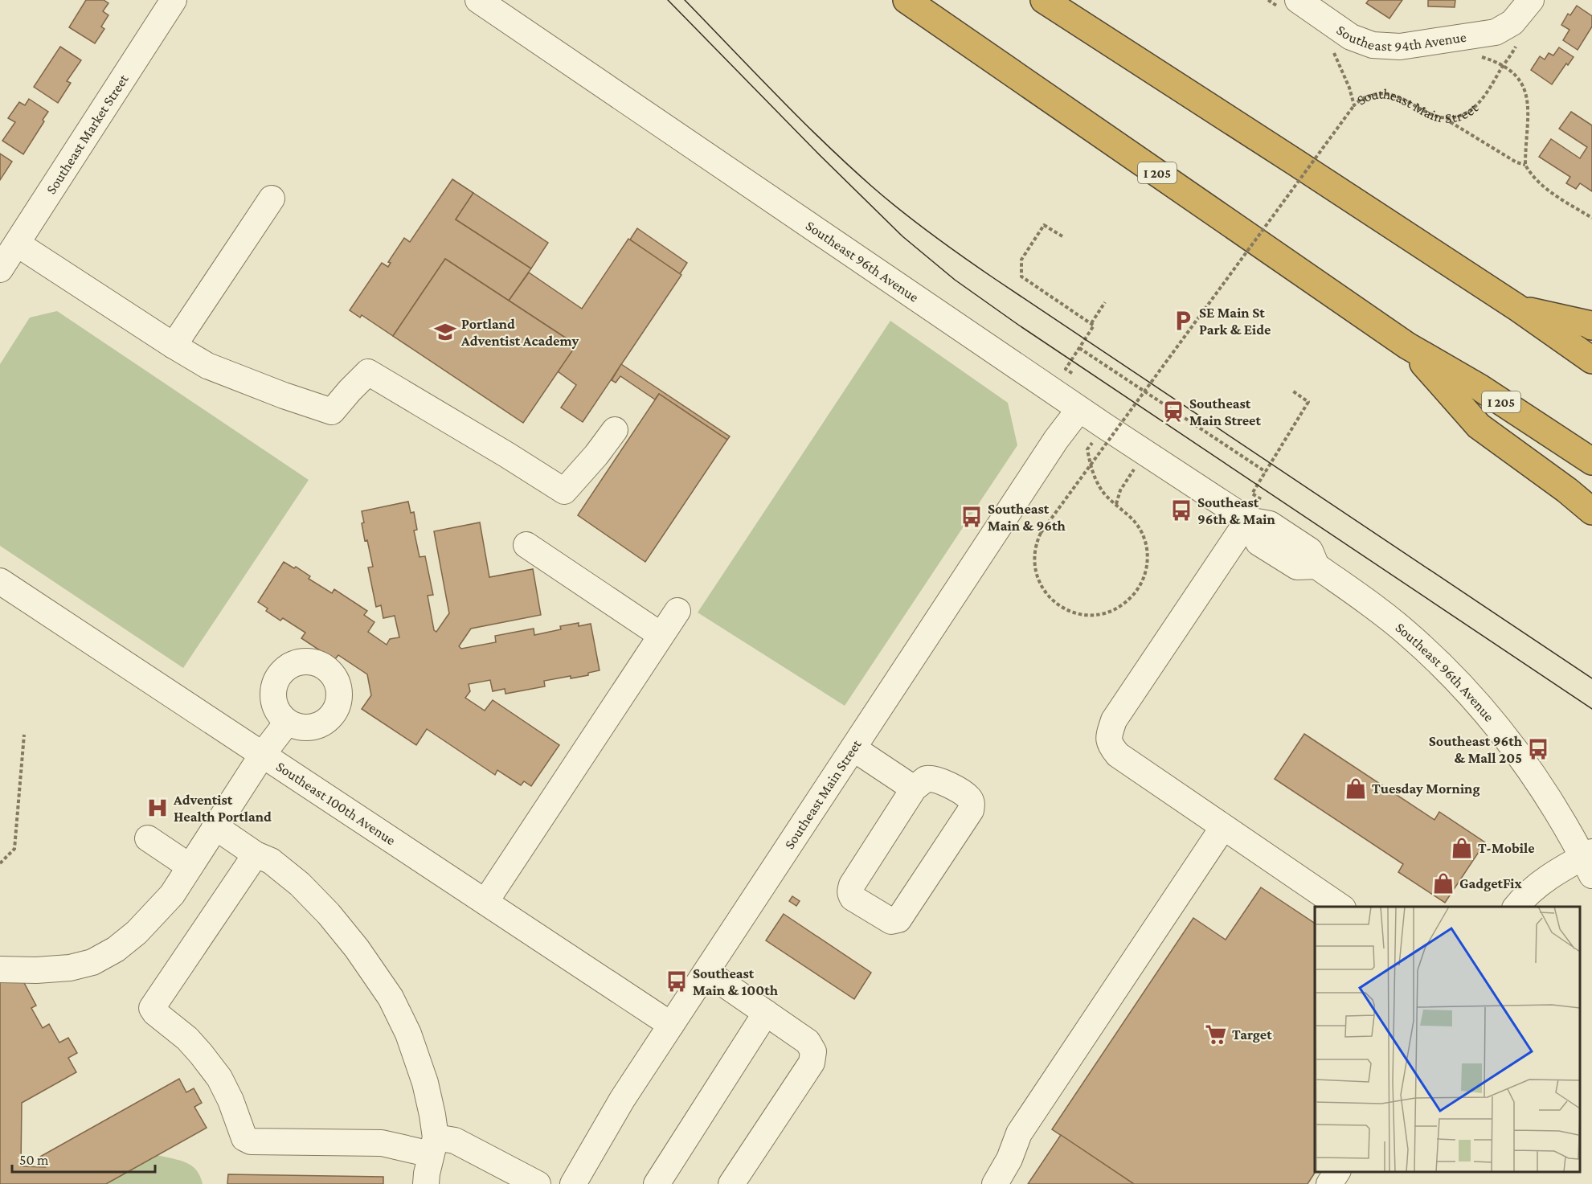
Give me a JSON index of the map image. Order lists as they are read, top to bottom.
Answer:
{
  "streets": {
    "highway": ["I 205"],
    "street": [
      "Southeast 94th Avenue",
      "Southeast Main Street",
      "Southeast Market Street",
      "Southeast 96th Avenue",
      "Southeast 100th Avenue"
    ]
  },
  "crossings": [
    ["Southeast Main Street", "Southeast 96th Avenue"],
    ["Southeast Main Street", "Southeast 100th Avenue"]
  ],
  "places": {
    "parking": ["SE Main St Park & Eide"],
    "school or university": ["Portland Adventist Academy"],
    "station": ["Southeast Main Street"],
    "bus stop": [
      "Southeast 96th & Main",
      "Southeast Main & 96th",
      "Southeast 96th & Mall 205",
      "Southeast Main & 100th"
    ],
    "shop": ["Tuesday Morning", "T-Mobile", "GadgetFix"],
    "hospital": ["Adventist Health Portland"],
    "supermarket": ["Target"]
  },
  "scale_bar": "50 m"
}
